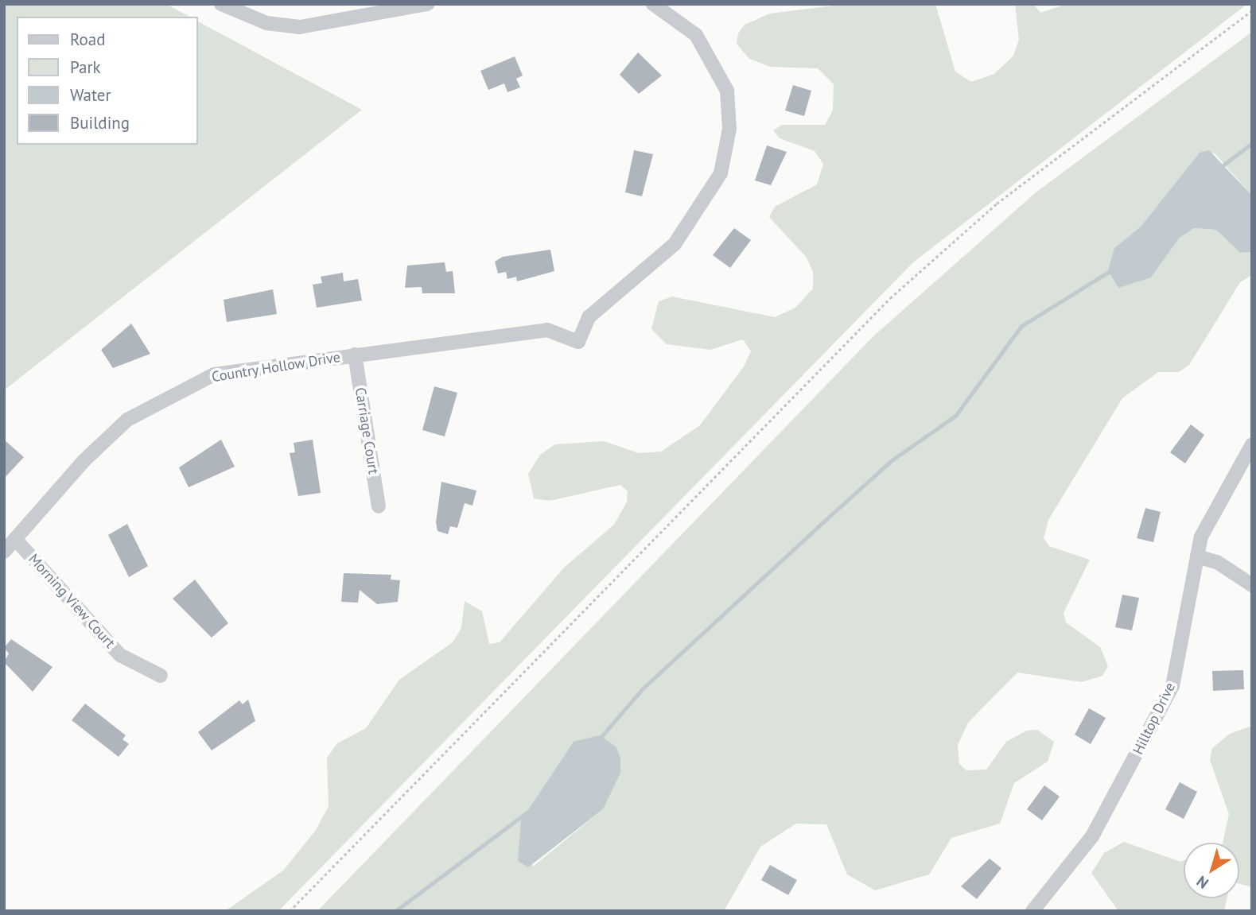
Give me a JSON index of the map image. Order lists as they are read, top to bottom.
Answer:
{
  "streets": {
    "street": [
      "Country Hollow Drive",
      "Carriage Court",
      "Morning View Court",
      "Hilltop Drive"
    ]
  },
  "crossings": [
    ["Country Hollow Drive", "Carriage Court"],
    ["Country Hollow Drive", "Morning View Court"]
  ],
  "legend": [
    "Road",
    "Park",
    "Water",
    "Building"
  ],
  "north": "bottom left"
}
